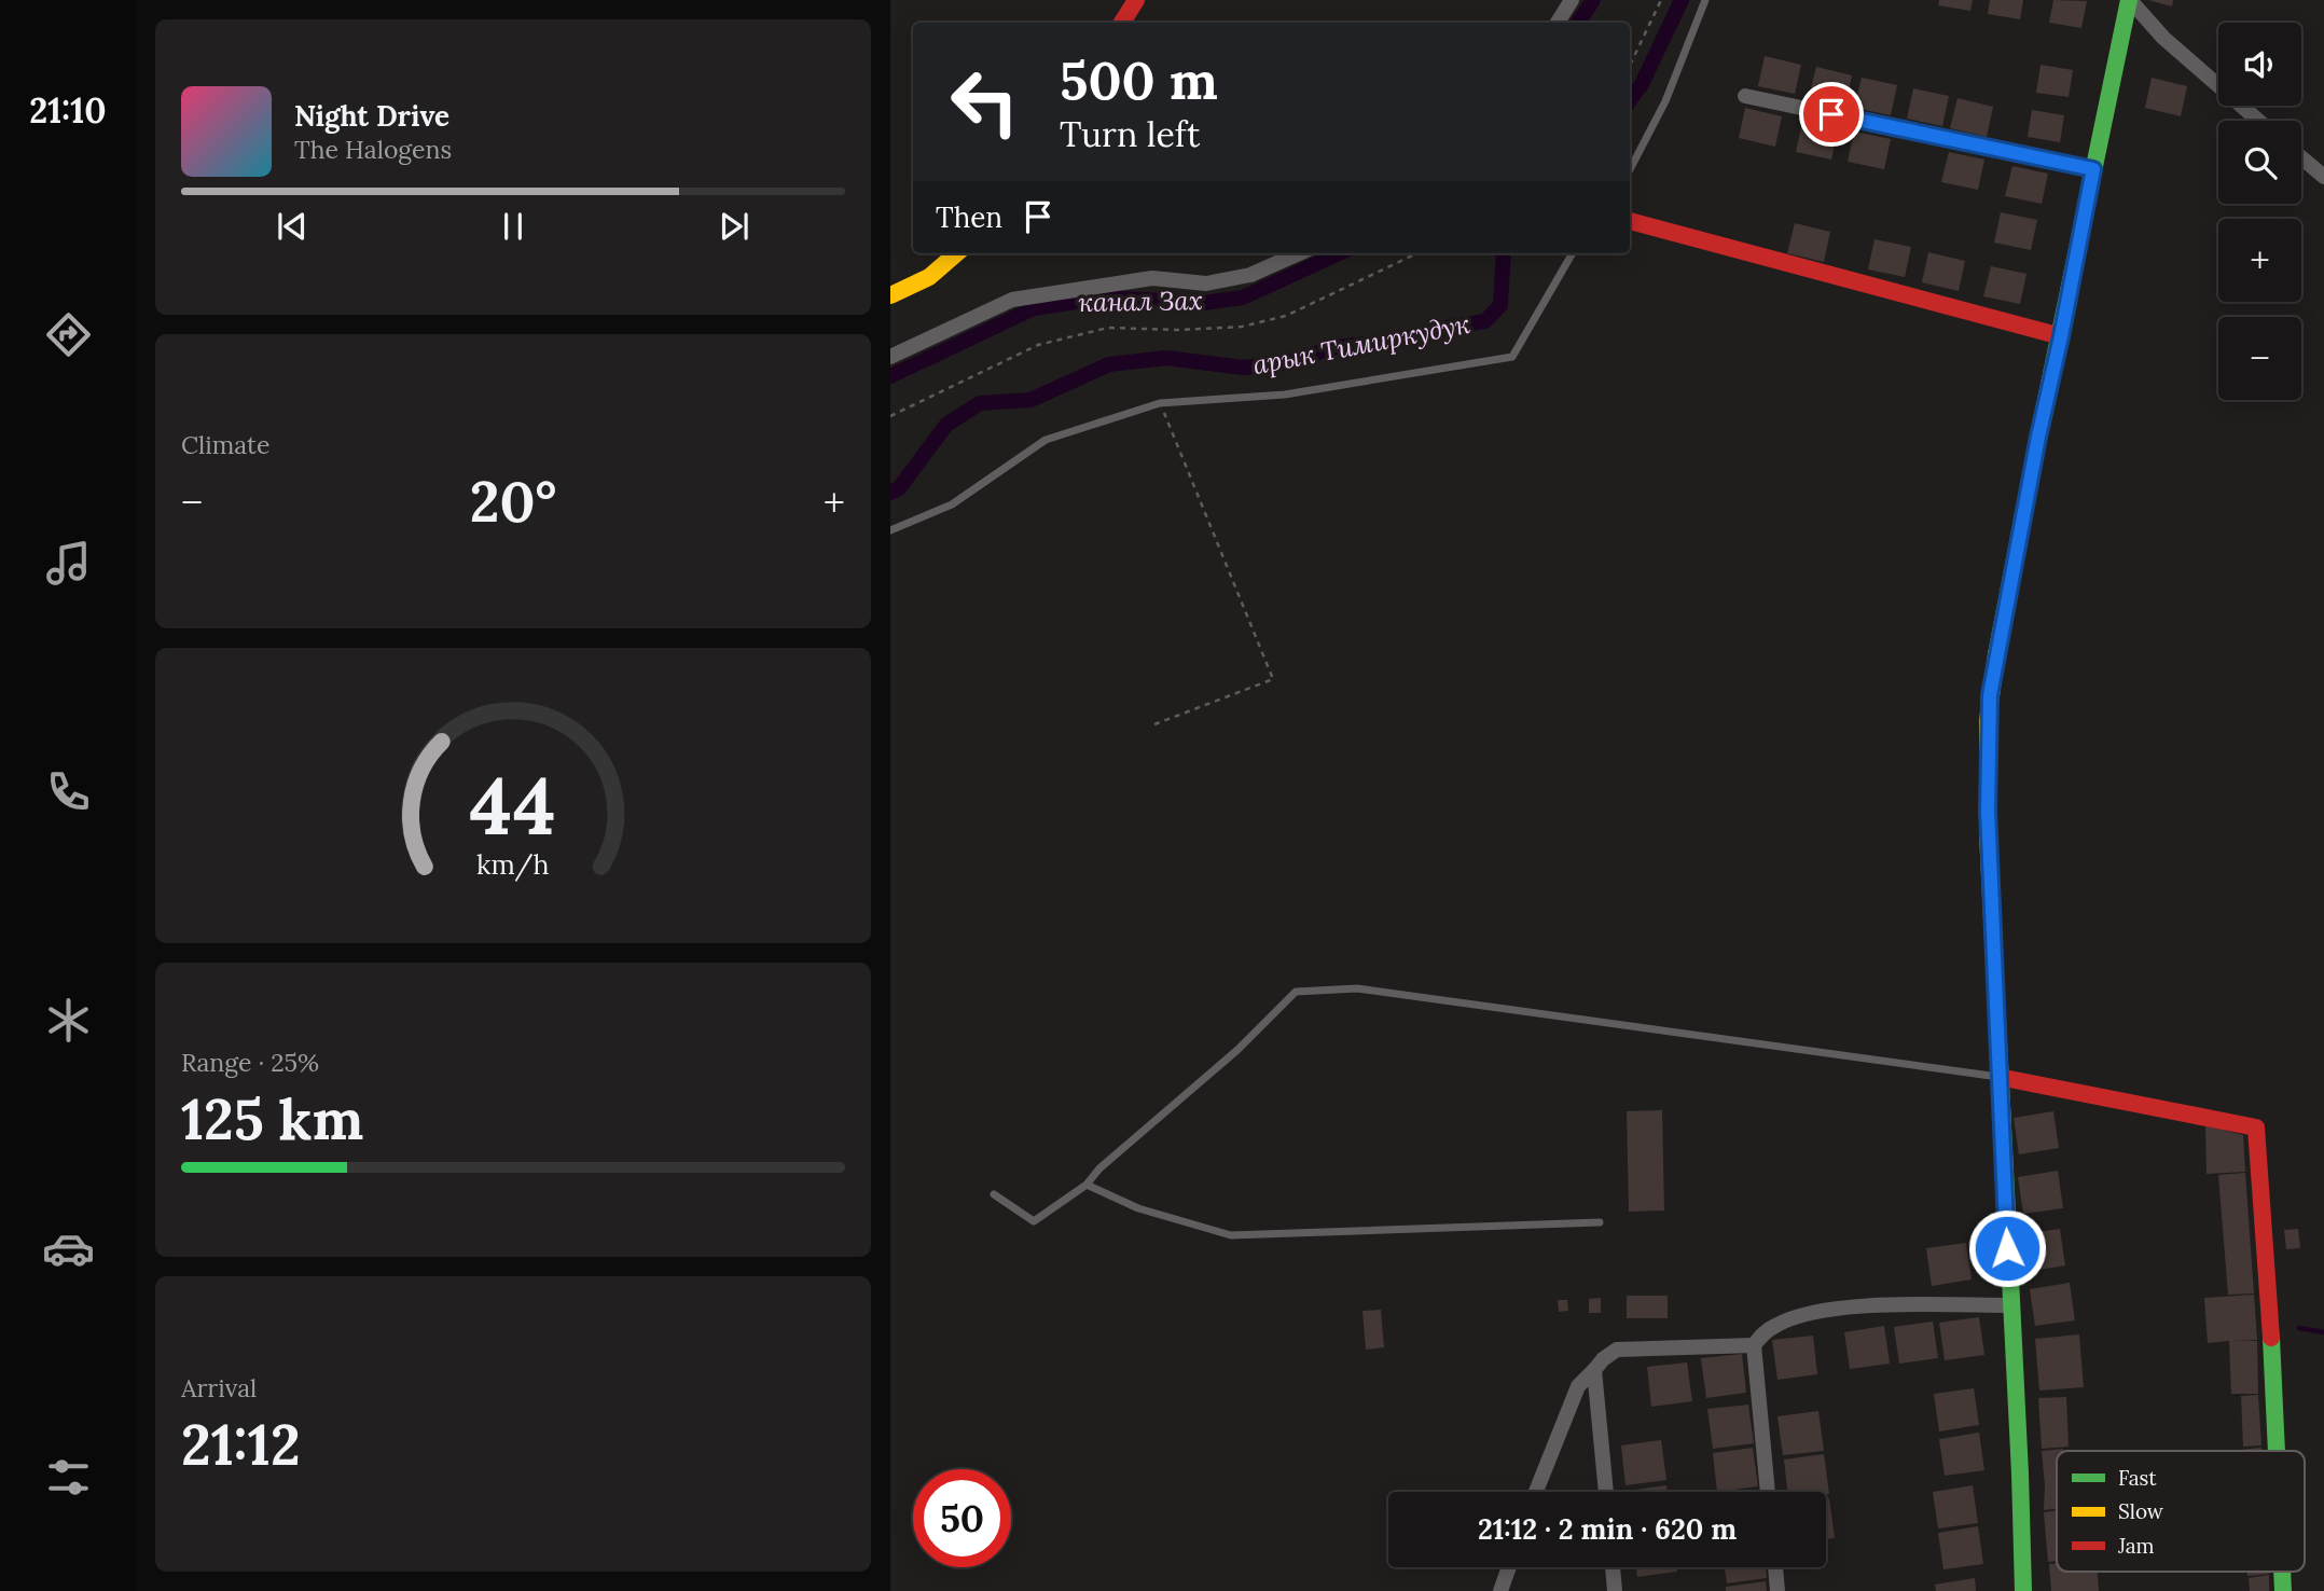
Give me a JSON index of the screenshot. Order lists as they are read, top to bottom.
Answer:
{
  "water": ["канал Зах", "арык Тимиркудук"],
  "legend": ["Fast", "Slow", "Jam"],
  "page": {
    "tabs": "21:10",
    "map_buttons": ["+", "−"],
    "turn": ["500 m", "Turn left"],
    "song": ["Night Drive", "The Halogens"],
    "then": "Then",
    "tile": [
      "Climate",
      ["Range · 25%", "125 km"],
      ["Arrival", "21:12"]
    ],
    "heat": ["−", "20°", "+"],
    "limit": "50",
    "trip": "21:12 · 2 min · 620 m",
    "gauge": ["44", "km/h"]
  }
}
